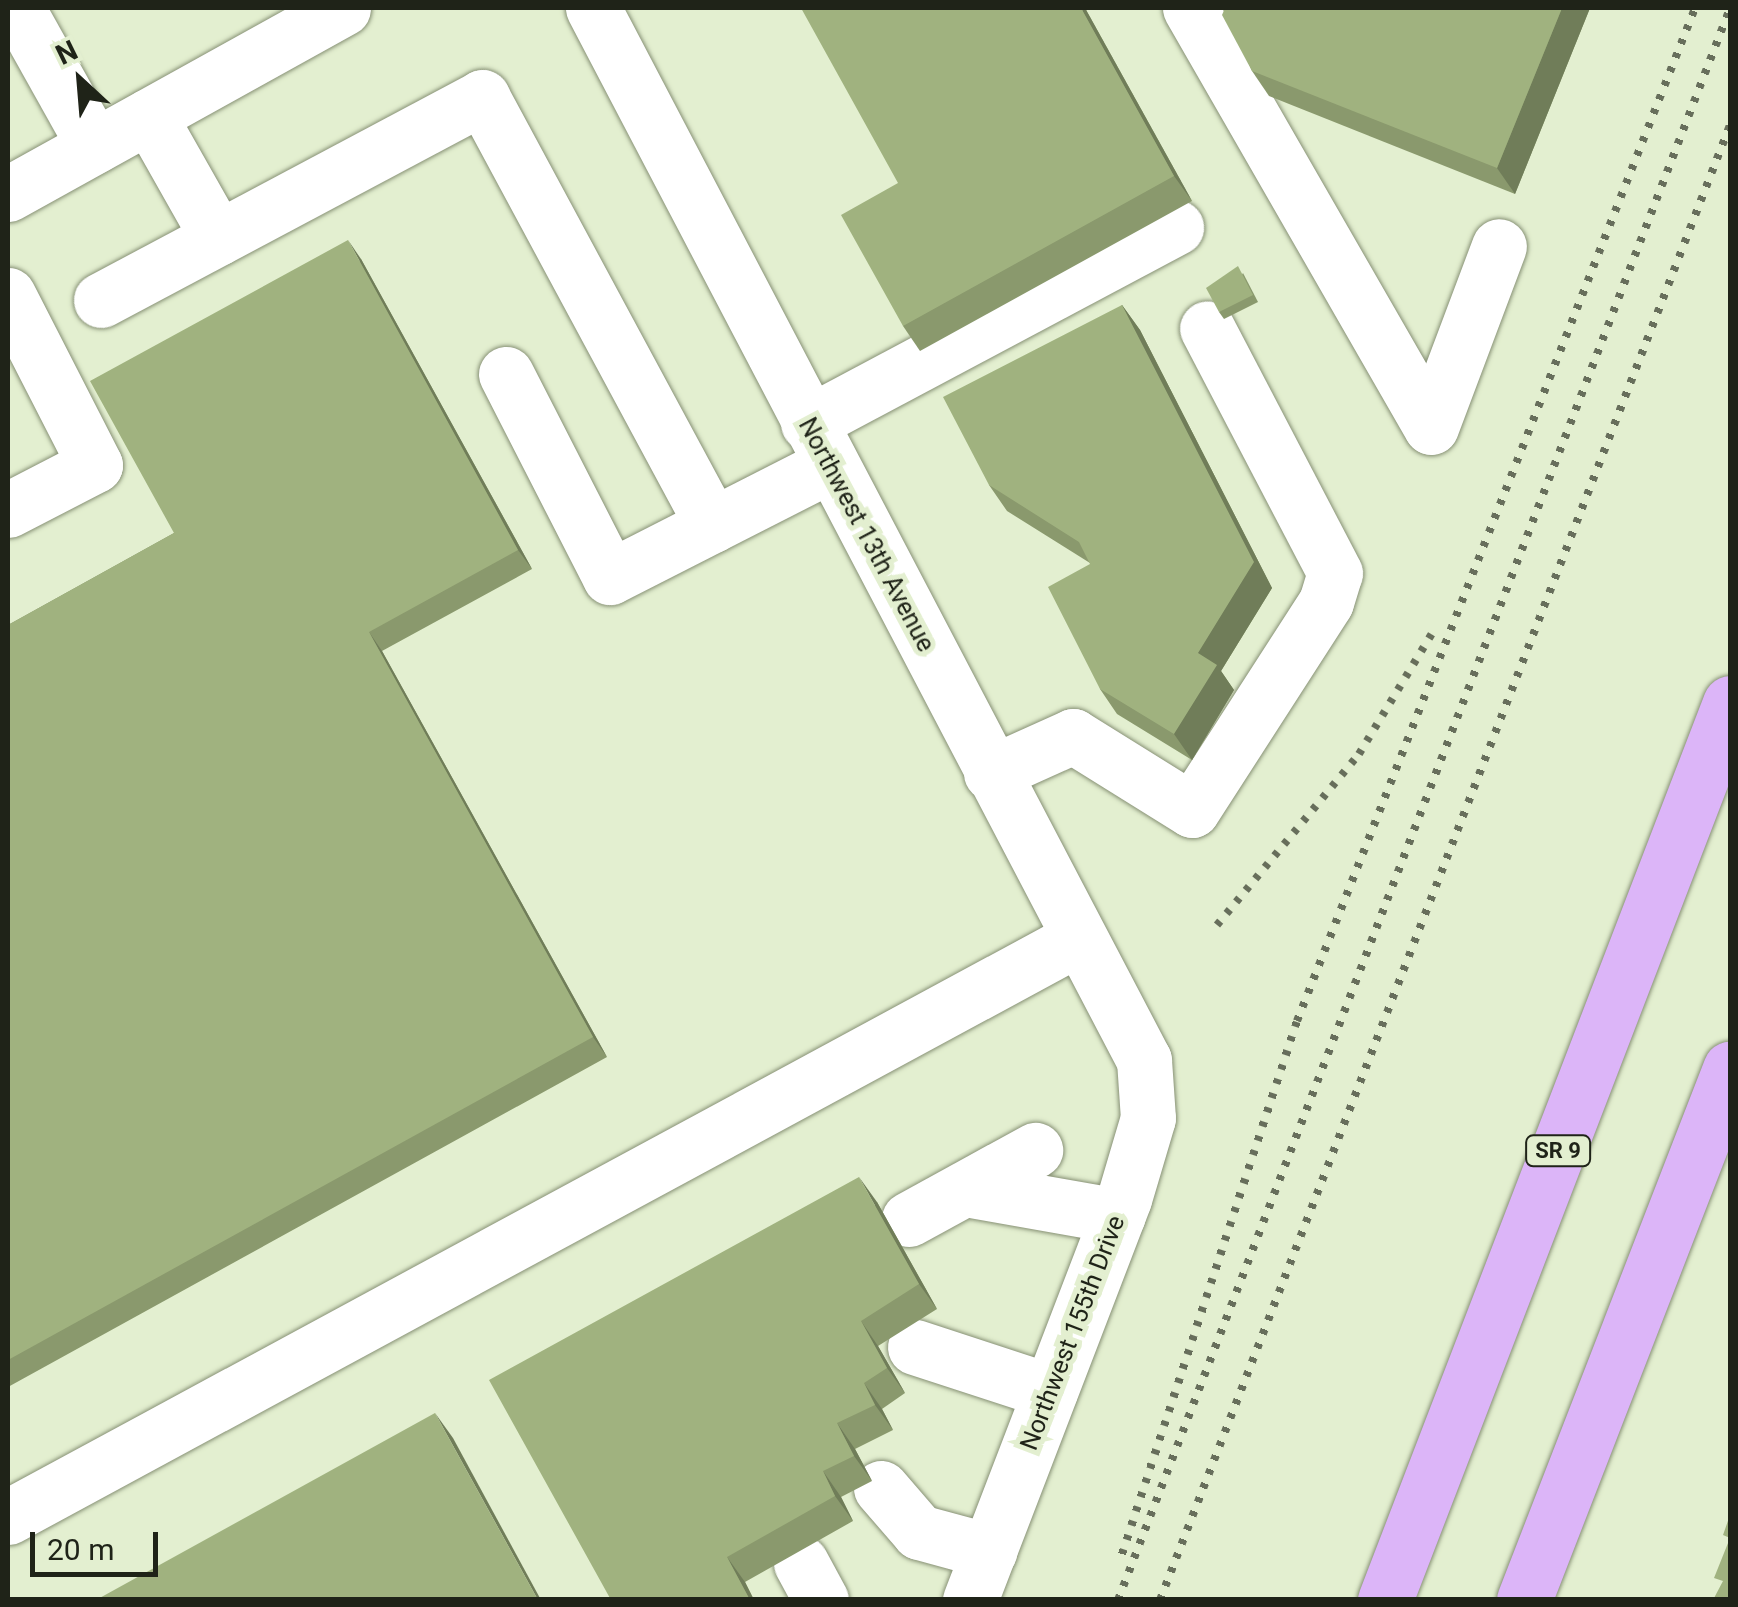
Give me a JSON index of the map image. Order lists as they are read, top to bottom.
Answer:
{
  "streets": {
    "main road": ["SR 9"],
    "street": ["Northwest 13th Avenue", "Northwest 155th Drive"]
  },
  "crossings": [
    ["Northwest 13th Avenue", "Northwest 155th Drive"]
  ],
  "scale_bar": "20 m",
  "north": "top left"
}
